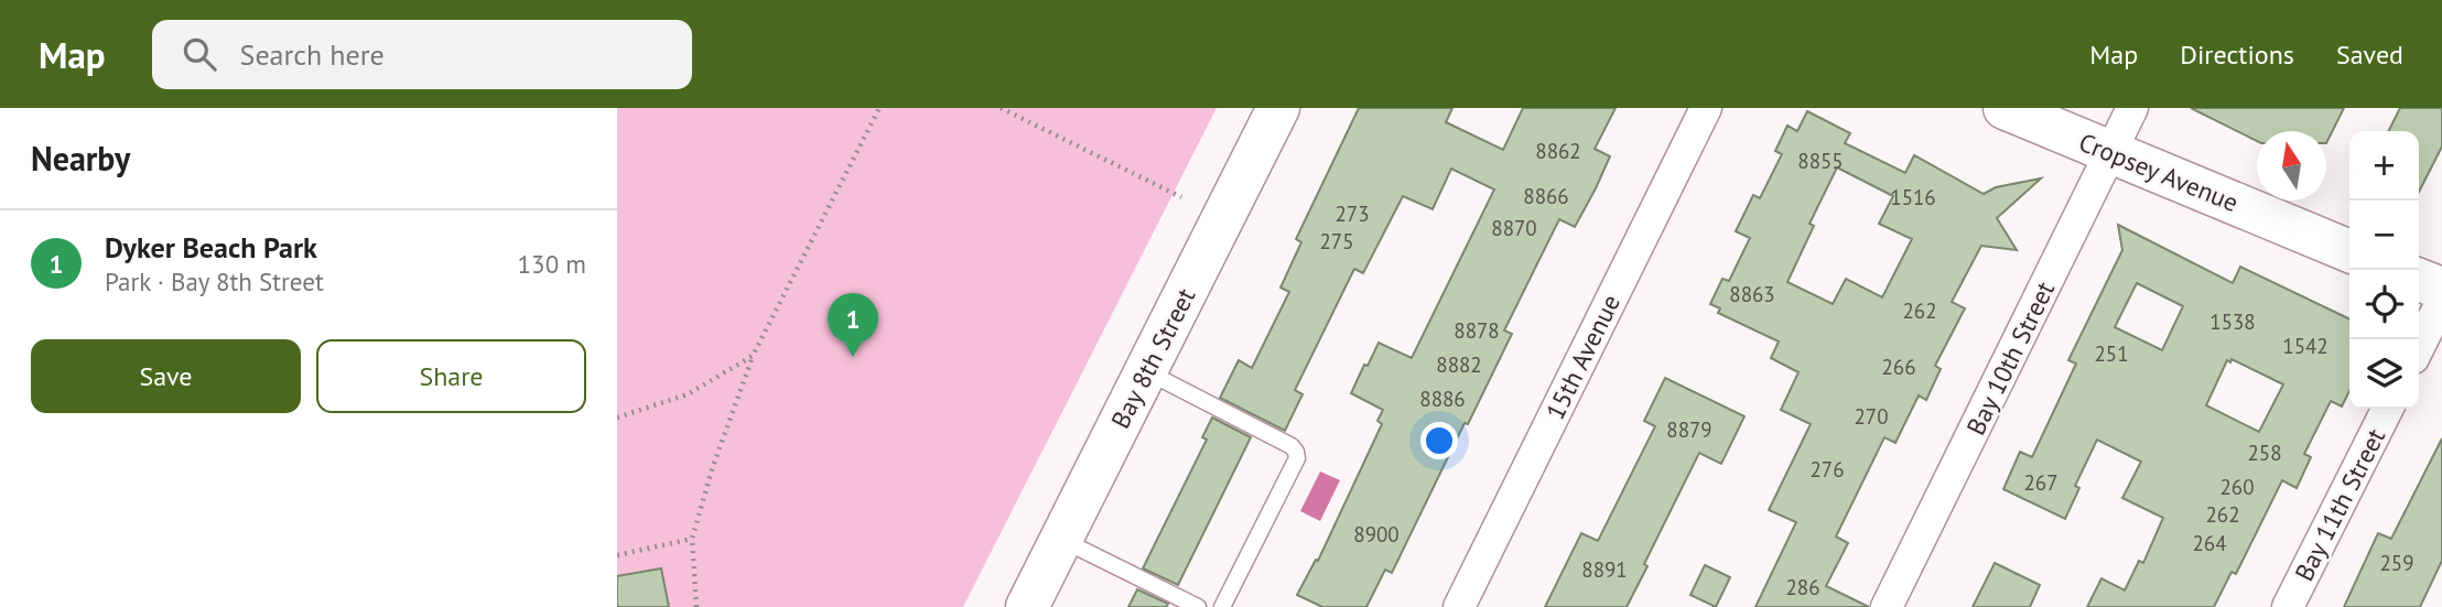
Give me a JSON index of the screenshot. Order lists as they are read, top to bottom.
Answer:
{
  "streets": {
    "main road": ["Cropsey Avenue", "Bay 8th Street"],
    "street": ["15th Avenue", "Bay 10th Street", "Bay 11th Street"]
  },
  "crossings": [
    ["Cropsey Avenue", "Bay 10th Street"]
  ],
  "house_numbers": [
    "8862",
    "8855",
    "8866",
    "1516",
    "273",
    "8870",
    "275",
    "8863",
    "262",
    "1538",
    "8878",
    "1542",
    "251",
    "8882",
    "266",
    "8886",
    "270",
    "8879",
    "258",
    "276",
    "267",
    "260",
    "262",
    "8900",
    "264",
    "259",
    "8891",
    "286"
  ],
  "north": "top",
  "page": {
    "header": "Map",
    "search": "Search here",
    "nav": ["Map", "Directions", "Saved"],
    "heading": "Nearby",
    "map_buttons": ["+", "−"],
    "list": [
      {
        "mark": "1",
        "name": "Dyker Beach Park",
        "note": "Park · Bay 8th Street",
        "value": "130 m"
      }
    ],
    "pins": "1",
    "buttons": ["Save", "Share"]
  }
}
